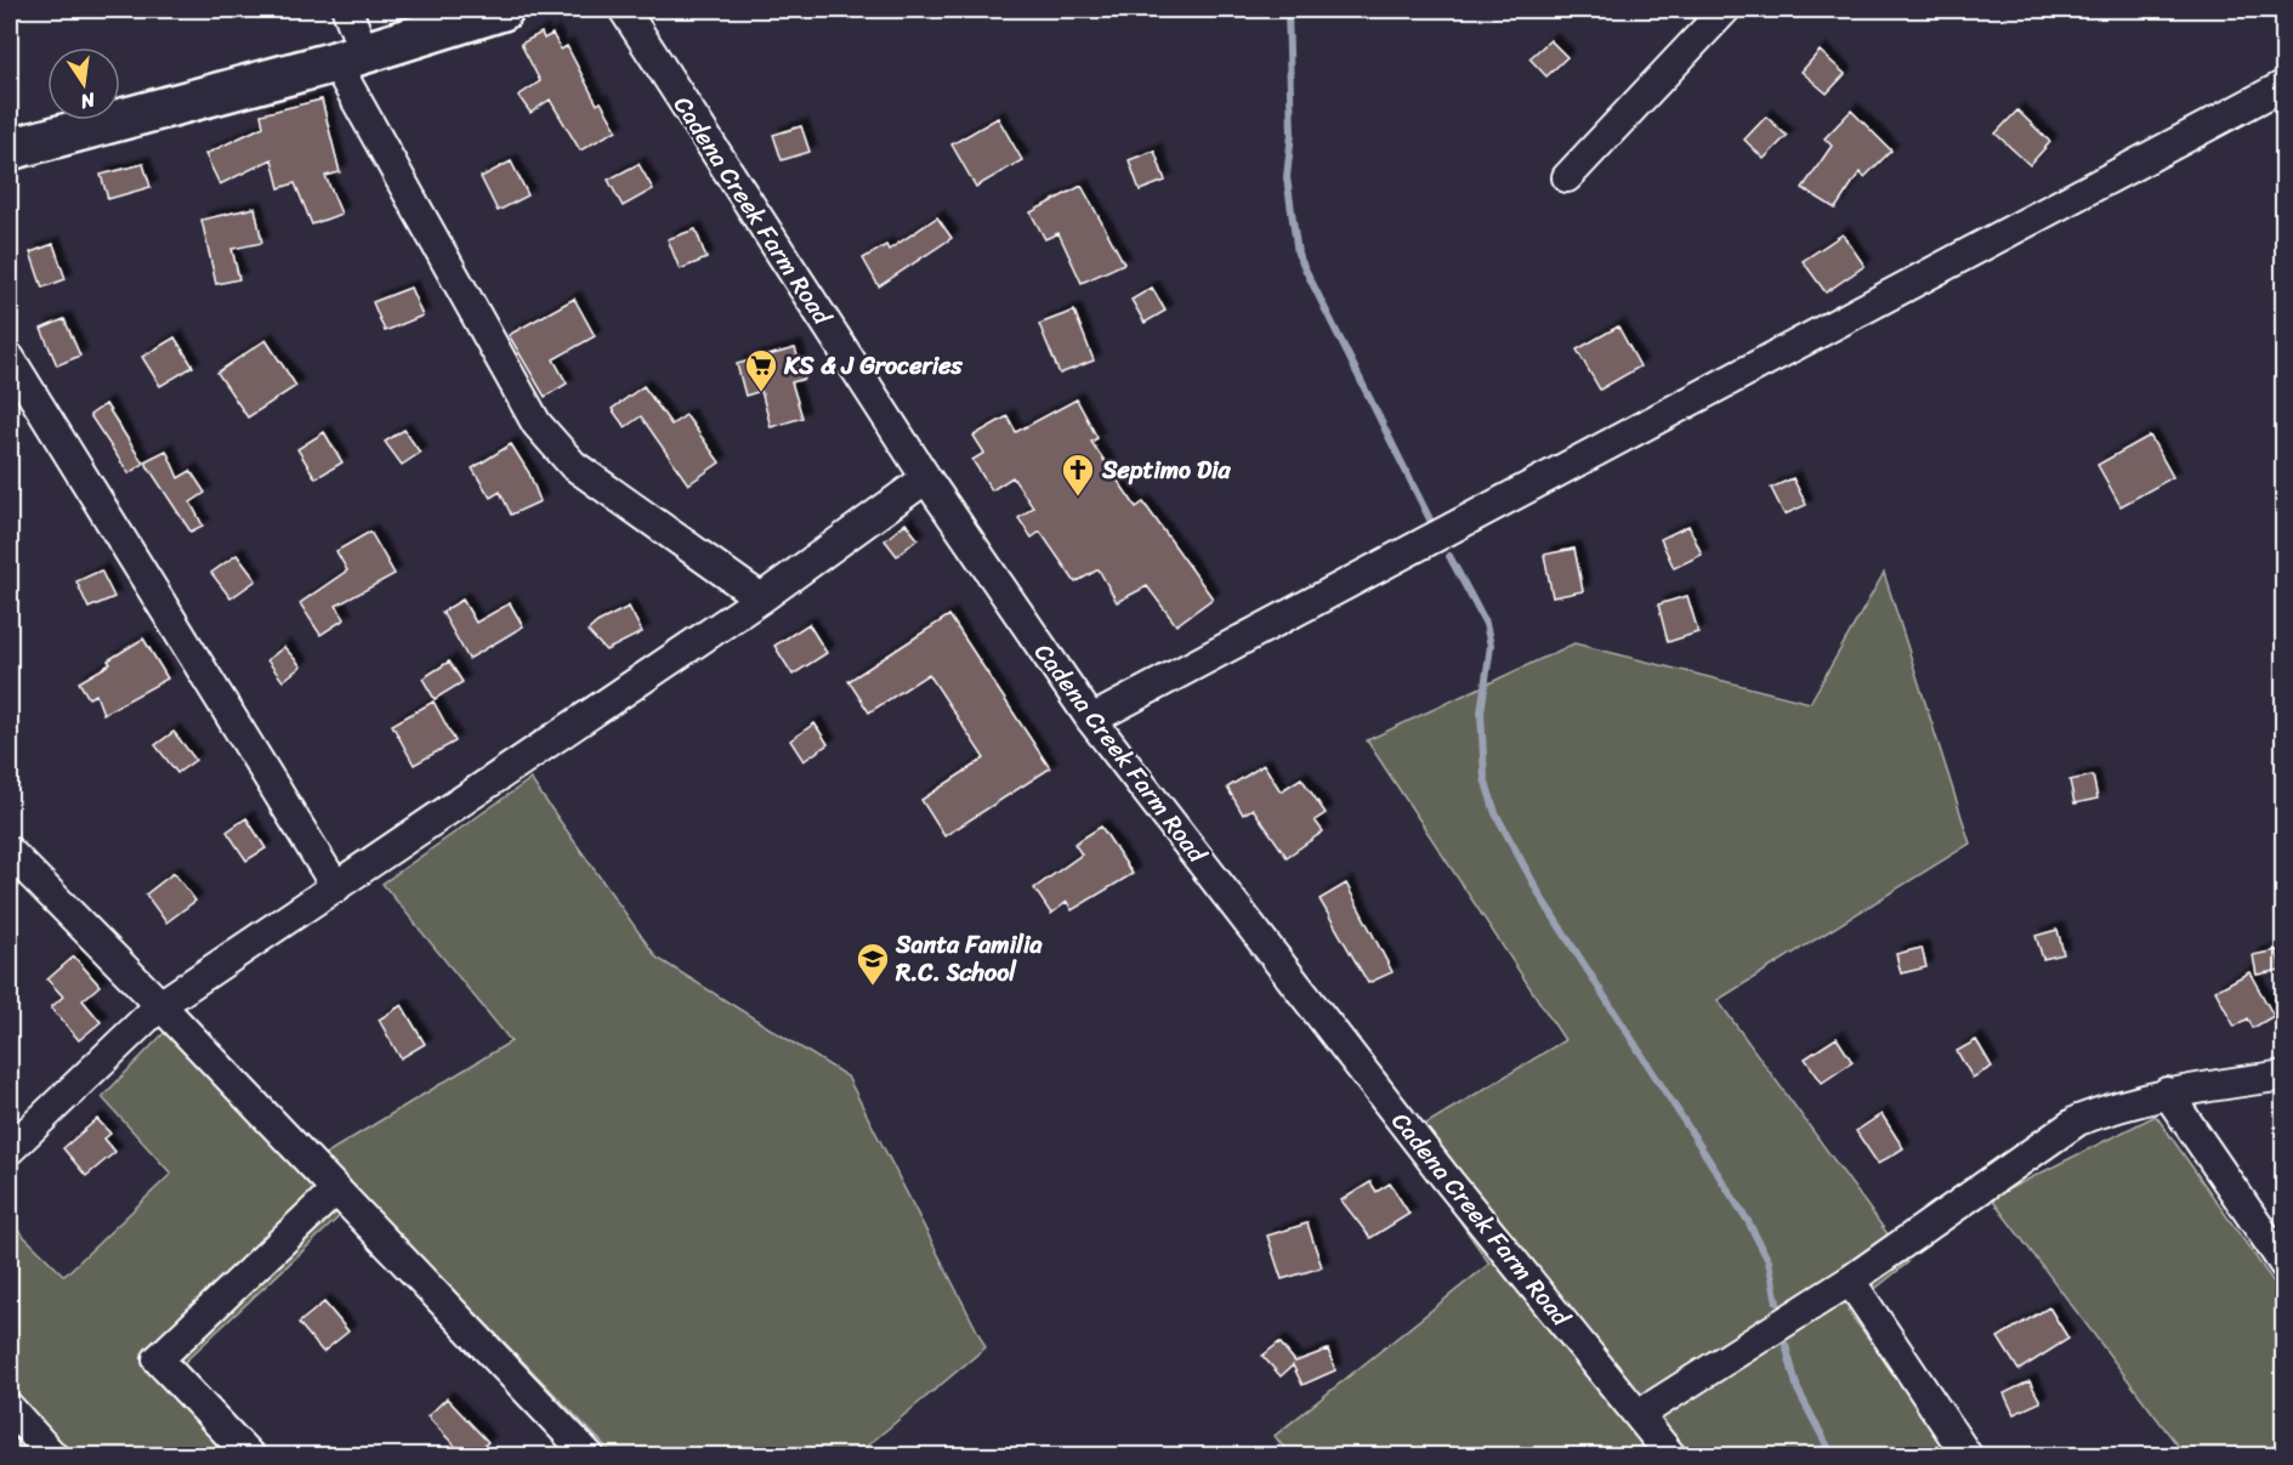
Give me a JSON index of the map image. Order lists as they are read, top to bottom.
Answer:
{
  "streets": {
    "street": ["Cadena Creek Farm Road"]
  },
  "places": {
    "supermarket": ["KS & J Groceries"],
    "church": ["Septimo Dia"],
    "school or university": ["Santa Familia R.C. School"]
  },
  "north": "bottom"
}
